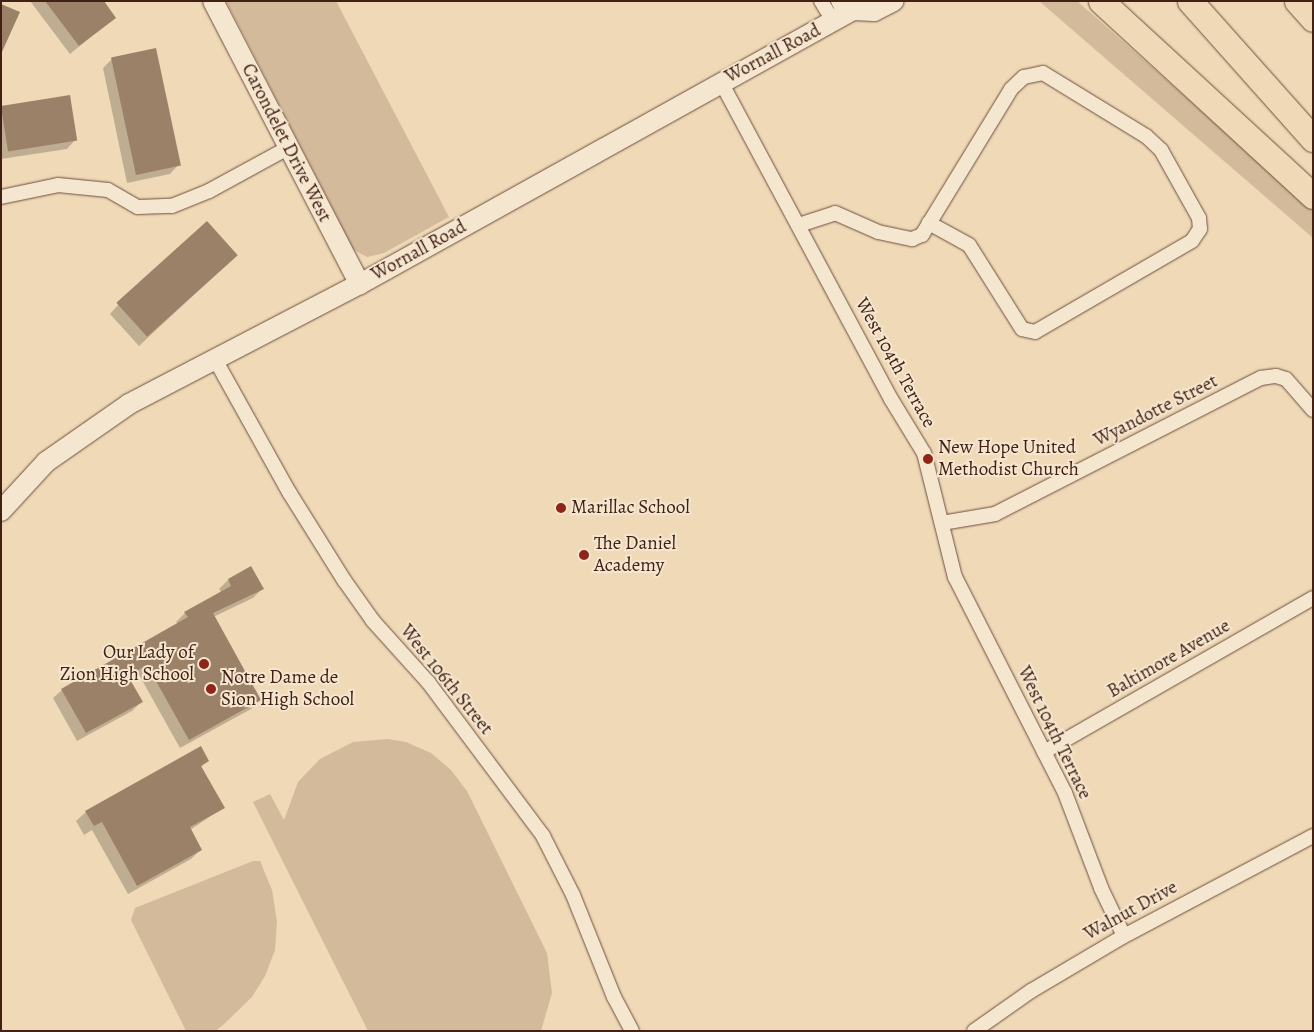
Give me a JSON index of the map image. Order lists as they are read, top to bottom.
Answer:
{
  "streets": {
    "main road": ["Wornall Road", "Carondelet Drive West"],
    "street": [
      "West 104th Terrace",
      "Wyandotte Street",
      "Baltimore Avenue",
      "West 106th Street",
      "Walnut Drive"
    ]
  },
  "crossings": [
    ["Wornall Road", "Carondelet Drive West"],
    ["Wornall Road", "West 104th Terrace"],
    ["Wornall Road", "West 106th Street"],
    ["West 104th Terrace", "Wyandotte Street"],
    ["West 104th Terrace", "Baltimore Avenue"],
    ["West 104th Terrace", "Walnut Drive"]
  ],
  "places": [
    "New Hope United Methodist Church",
    "Marillac School",
    "The Daniel Academy",
    "Our Lady of Zion High School",
    "Notre Dame de Sion High School"
  ]
}
